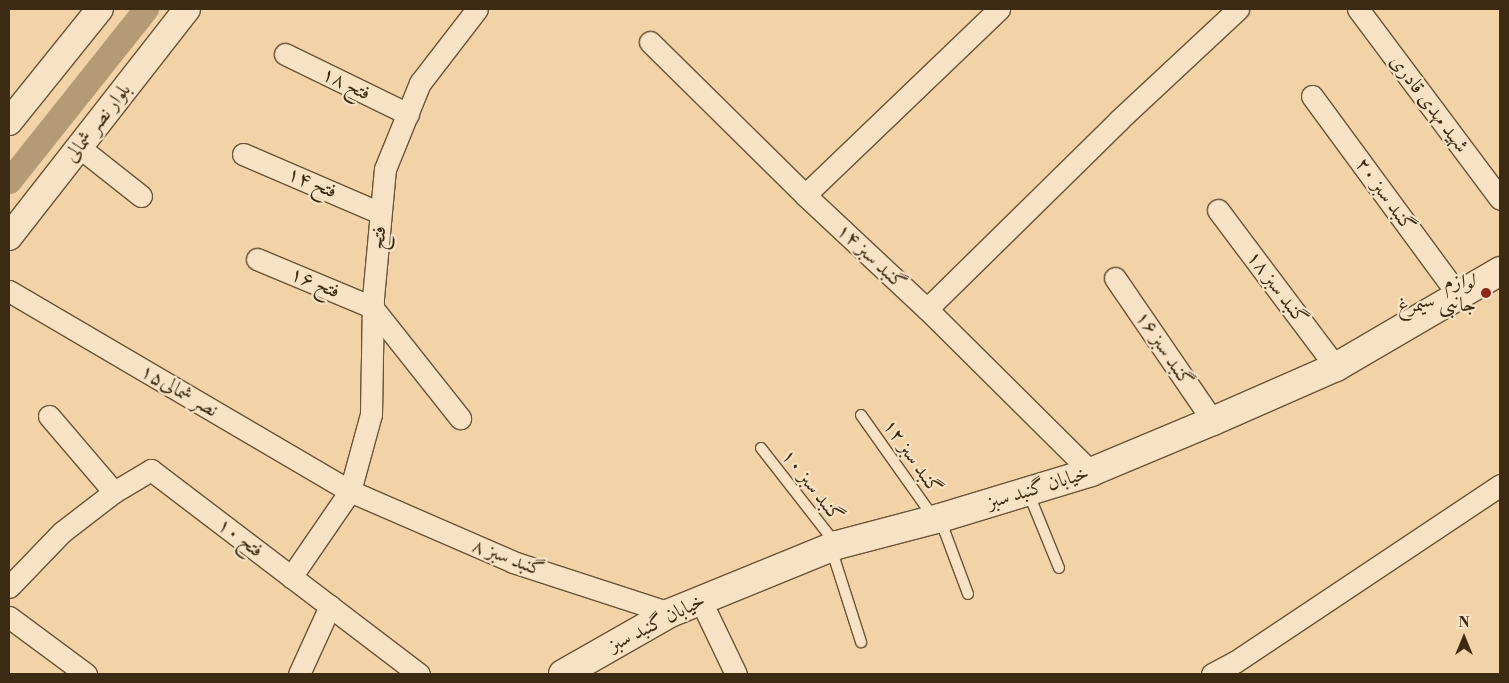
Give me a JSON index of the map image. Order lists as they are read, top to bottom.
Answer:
{
  "streets": {
    "main road": ["خیابان گنبد سبز"],
    "street": [
      "فتح ۱۸",
      "شهید مهدی قادری",
      "بلوار نصر شمالی",
      "فتح ۱۴",
      "گنبد سبز ۲۰",
      "فتح",
      "گنبد سبز ۱۴",
      "فتح ۱۶",
      "گنبد سبز ۱۸",
      "گنبد سبز ۱۶",
      "نصر شمالی۱۵",
      "فتح ۱۰",
      "گنبد سبز ۸"
    ],
    "lane": ["گنبد سبز ۱۲", "گنبد سبز ۱۰"]
  },
  "crossings": [
    ["فتح ۱۸", "فتح"],
    ["فتح ۱۴", "فتح"],
    ["گنبد سبز ۲۰", "خیابان گنبد سبز"],
    ["فتح", "فتح ۱۶"],
    ["فتح", "نصر شمالی۱۵"],
    ["فتح", "فتح ۱۰"],
    ["فتح", "گنبد سبز ۸"],
    ["گنبد سبز ۱۴", "خیابان گنبد سبز"],
    ["گنبد سبز ۱۸", "خیابان گنبد سبز"],
    ["گنبد سبز ۱۶", "خیابان گنبد سبز"],
    ["نصر شمالی۱۵", "گنبد سبز ۸"],
    ["گنبد سبز ۱۲", "خیابان گنبد سبز"],
    ["گنبد سبز ۱۰", "خیابان گنبد سبز"],
    ["خیابان گنبد سبز", "گنبد سبز ۸"]
  ],
  "places": ["لوازم جانبی سیمرغ"],
  "north": "top"
}
